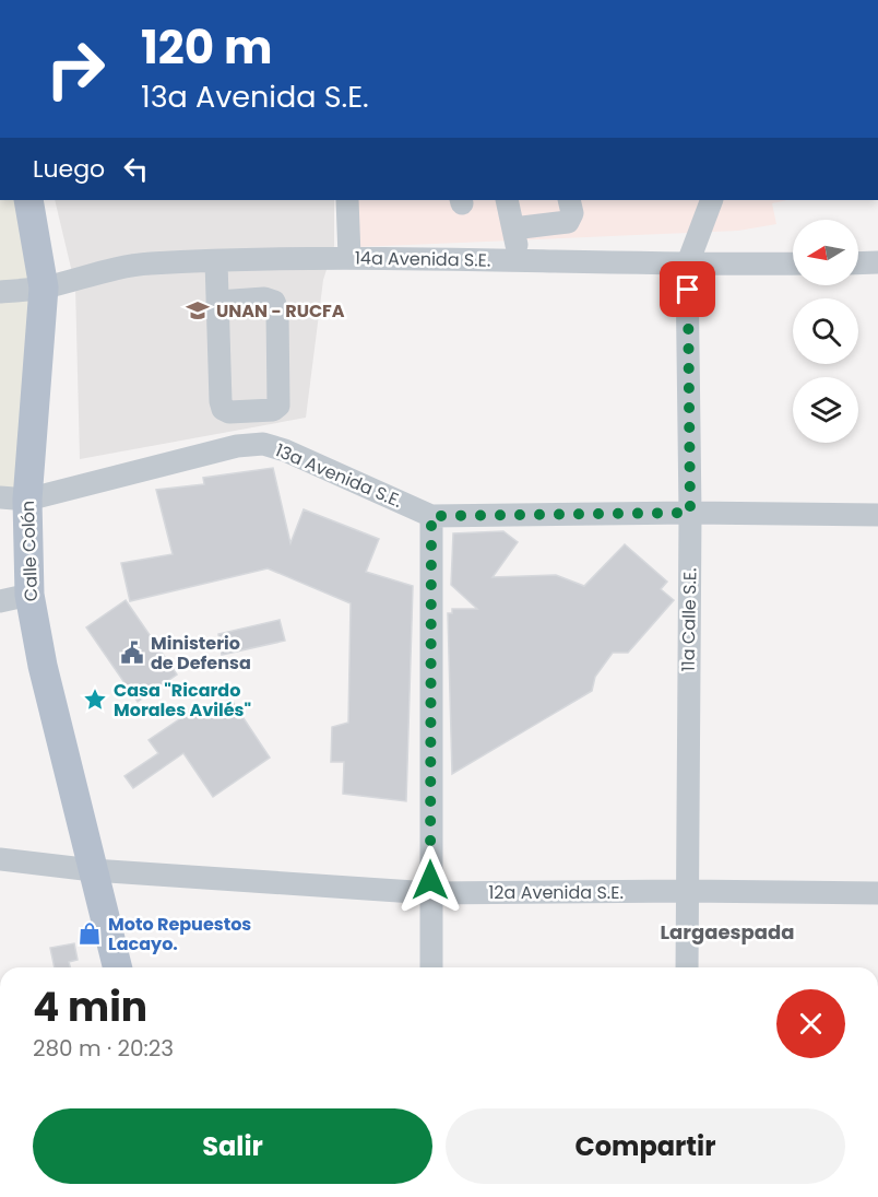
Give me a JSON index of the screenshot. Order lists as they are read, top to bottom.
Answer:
{
  "streets": {
    "main road": ["Calle Colón"],
    "street": [
      "14a Avenida S.E.",
      "13a Avenida S.E.",
      "11a Calle S.E.",
      "12a Avenida S.E."
    ]
  },
  "crossings": [
    ["14a Avenida S.E.", "Calle Colón"],
    ["14a Avenida S.E.", "11a Calle S.E."],
    ["13a Avenida S.E.", "Calle Colón"],
    ["13a Avenida S.E.", "11a Calle S.E."],
    ["Calle Colón", "12a Avenida S.E."],
    ["11a Calle S.E.", "12a Avenida S.E."]
  ],
  "districts": ["Largaespada"],
  "places": {
    "school or university": ["UNAN - RUCFA"],
    "public building": ["Ministerio de Defensa"],
    "place": ["Casa \"Ricardo Morales Avilés\""],
    "shop": ["Moto Repuestos Lacayo."]
  },
  "north": "left",
  "page": {
    "turn": ["120 m", "13a Avenida S.E."],
    "then": "Luego",
    "heading": ["4 min", "280 m · 20:23"],
    "buttons": ["Salir", "Compartir"]
  }
}
